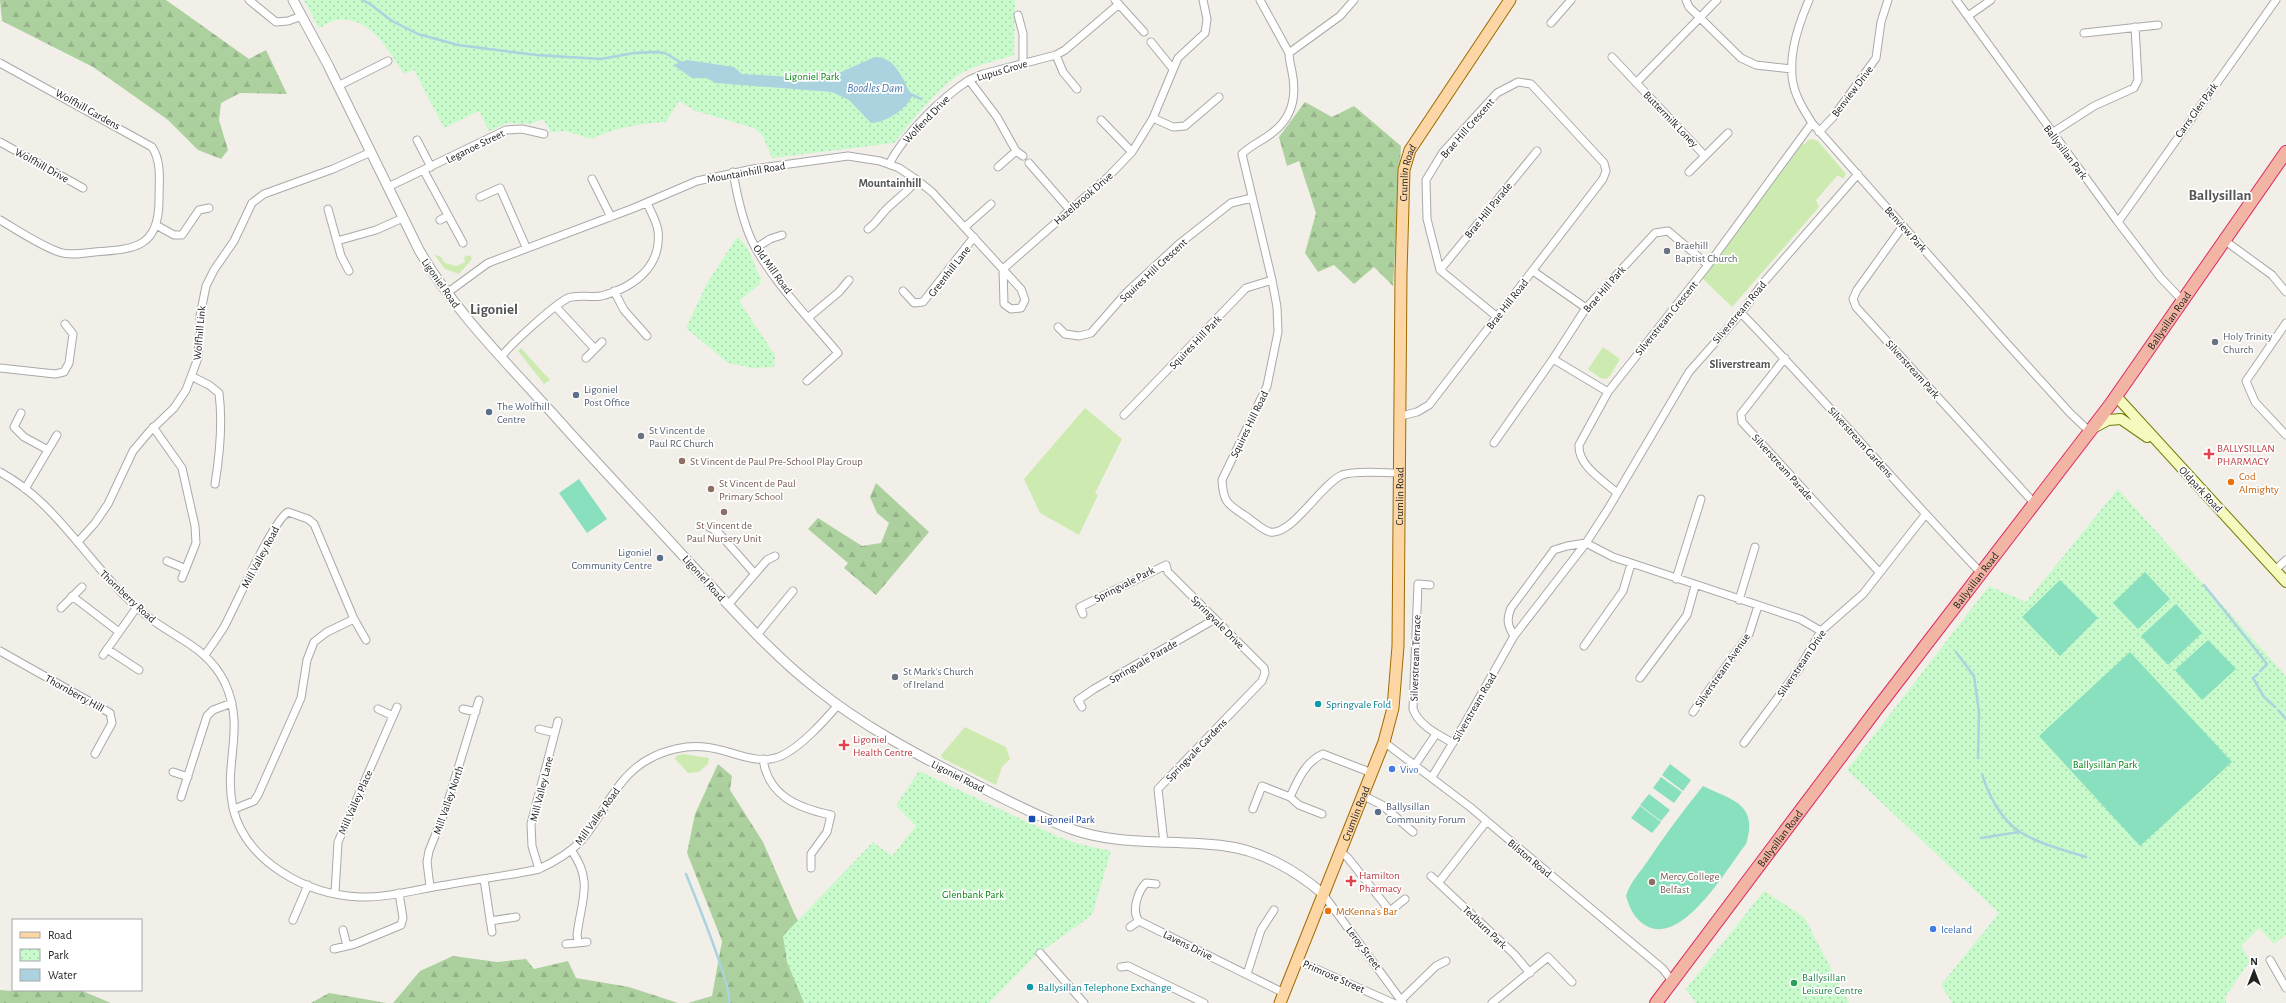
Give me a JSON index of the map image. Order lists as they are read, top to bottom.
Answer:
{
  "streets": {
    "highway": ["Ballysillan Road"],
    "main road": ["Crumlin Road", "Oldpark Road"],
    "street": [
      "Lupus Grove",
      "Benview Drive",
      "Wolfhill Gardens",
      "Carrs Glen Park",
      "Wolfend Drive",
      "Buttermilk Loney",
      "Brae Hill Crescent",
      "Leganoe Street",
      "Ballysillan Park",
      "Wolfhill Drive",
      "Mountainhill Road",
      "Hazelbrook Drive",
      "Brae Hill Parade",
      "Benview Park",
      "Old Mill Road",
      "Squires Hill Crescent",
      "Greenhill Lane",
      "Ligoniel Road",
      "Brae Hill Park",
      "Brae Hill Road",
      "Silverstream Road",
      "Silverstream Crescent",
      "Wolfhill Link",
      "Squires Hill Park",
      "Silverstream Park",
      "Squires Hill Road",
      "Silverstream Gardens",
      "Silverstream Parade",
      "Mill Valley Road",
      "Springvale Park",
      "Thornberry Road",
      "Springvale Drive",
      "Silverstream Terrace",
      "Springvale Parade",
      "Silverstream Drive",
      "Silverstream Avenue",
      "Thornberry Hill",
      "Springvale Gardens",
      "Mill Valley Lane",
      "Mill Valley North",
      "Mill Valley Place",
      "Bilston Road",
      "Tedburn Park",
      "Lavens Drive",
      "Leroy Street",
      "Primrose Street"
    ]
  },
  "crossings": [
    ["Lupus Grove", "Wolfend Drive"],
    ["Benview Drive", "Benview Park"],
    ["Carrs Glen Park", "Ballysillan Park"],
    ["Wolfend Drive", "Mountainhill Road"],
    ["Brae Hill Crescent", "Brae Hill Parade"],
    ["Brae Hill Crescent", "Brae Hill Road"],
    ["Leganoe Street", "Ligoniel Road"],
    ["Ballysillan Park", "Ballysillan Road"],
    ["Mountainhill Road", "Hazelbrook Drive"],
    ["Mountainhill Road", "Old Mill Road"],
    ["Mountainhill Road", "Greenhill Lane"],
    ["Mountainhill Road", "Ligoniel Road"],
    ["Crumlin Road", "Ligoniel Road"],
    ["Crumlin Road", "Brae Hill Road"],
    ["Crumlin Road", "Squires Hill Road"],
    ["Crumlin Road", "Bilston Road"],
    ["Crumlin Road", "Lavens Drive"],
    ["Crumlin Road", "Leroy Street"],
    ["Crumlin Road", "Primrose Street"],
    ["Benview Park", "Silverstream Road"],
    ["Benview Park", "Silverstream Crescent"],
    ["Benview Park", "Ballysillan Road"],
    ["Benview Park", "Silverstream Park"],
    ["Squires Hill Crescent", "Squires Hill Road"],
    ["Ligoniel Road", "Wolfhill Link"],
    ["Ligoniel Road", "Mill Valley Road"],
    ["Ligoniel Road", "Springvale Gardens"],
    ["Ligoniel Road", "Leroy Street"],
    ["Brae Hill Park", "Silverstream Crescent"],
    ["Silverstream Road", "Silverstream Crescent"],
    ["Silverstream Road", "Silverstream Gardens"],
    ["Silverstream Road", "Silverstream Terrace"],
    ["Silverstream Road", "Bilston Road"],
    ["Ballysillan Road", "Silverstream Park"],
    ["Ballysillan Road", "Silverstream Gardens"],
    ["Ballysillan Road", "Oldpark Road"],
    ["Ballysillan Road", "Bilston Road"],
    ["Wolfhill Link", "Thornberry Road"],
    ["Squires Hill Park", "Squires Hill Road"],
    ["Silverstream Gardens", "Silverstream Parade"],
    ["Silverstream Gardens", "Silverstream Drive"],
    ["Silverstream Parade", "Silverstream Drive"],
    ["Mill Valley Road", "Thornberry Road"],
    ["Mill Valley Road", "Mill Valley Lane"],
    ["Mill Valley Road", "Mill Valley North"],
    ["Mill Valley Road", "Mill Valley Place"],
    ["Springvale Park", "Springvale Drive"],
    ["Springvale Drive", "Springvale Parade"],
    ["Springvale Drive", "Springvale Gardens"]
  ],
  "districts": [
    "Mountainhill",
    "Ballysillan",
    "Ligoniel",
    "Sliverstream"
  ],
  "water": ["Boodles Dam"],
  "parks": ["Ligoniel Park", "Ballysillan Park", "Glenbank Park"],
  "places": {
    "other": [
      "Braehill Baptist Church",
      "Holy Trinity Church",
      "Ligoniel Post Office",
      "The Wolfhill Centre",
      "St Vincent de Paul RC Church",
      "St Vincent de Paul Pre-School Play Group",
      "Cod Almighty",
      "St Vincent de Paul Primary School",
      "St Vincent de Paul Nursery Unit",
      "Ligoniel Community Centre",
      "St Mark's Church of Ireland",
      "Springvale Fold",
      "Vivo",
      "Ballysillan Community Forum",
      "Mercy College Belfast",
      "McKenna's Bar",
      "Iceland",
      "Ballysillan Leisure Centre",
      "Ballysillan Telephone Exchange"
    ],
    "health": ["BALLYSILLAN PHARMACY", "Ligoniel Health Centre", "Hamilton Pharmacy"],
    "transit": ["Ligoneil Park"]
  },
  "legend": ["Road", "Park", "Water"],
  "north": "top"
}
